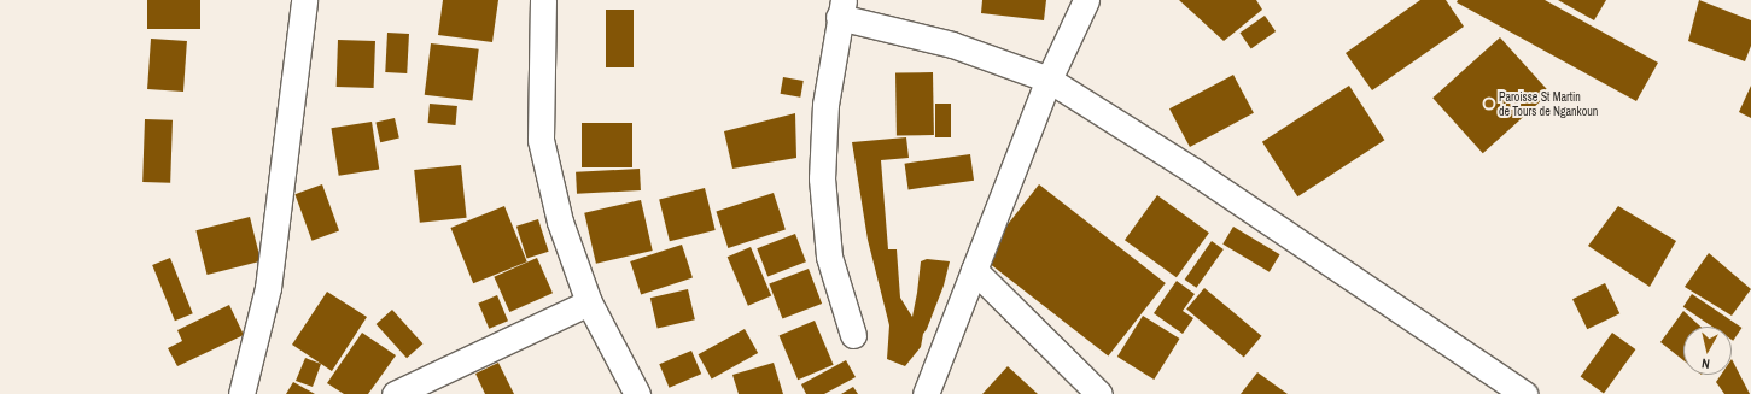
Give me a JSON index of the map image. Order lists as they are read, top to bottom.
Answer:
{
  "places": ["Paroisse St Martin de Tours de Ngankoun"],
  "north": "bottom"
}
